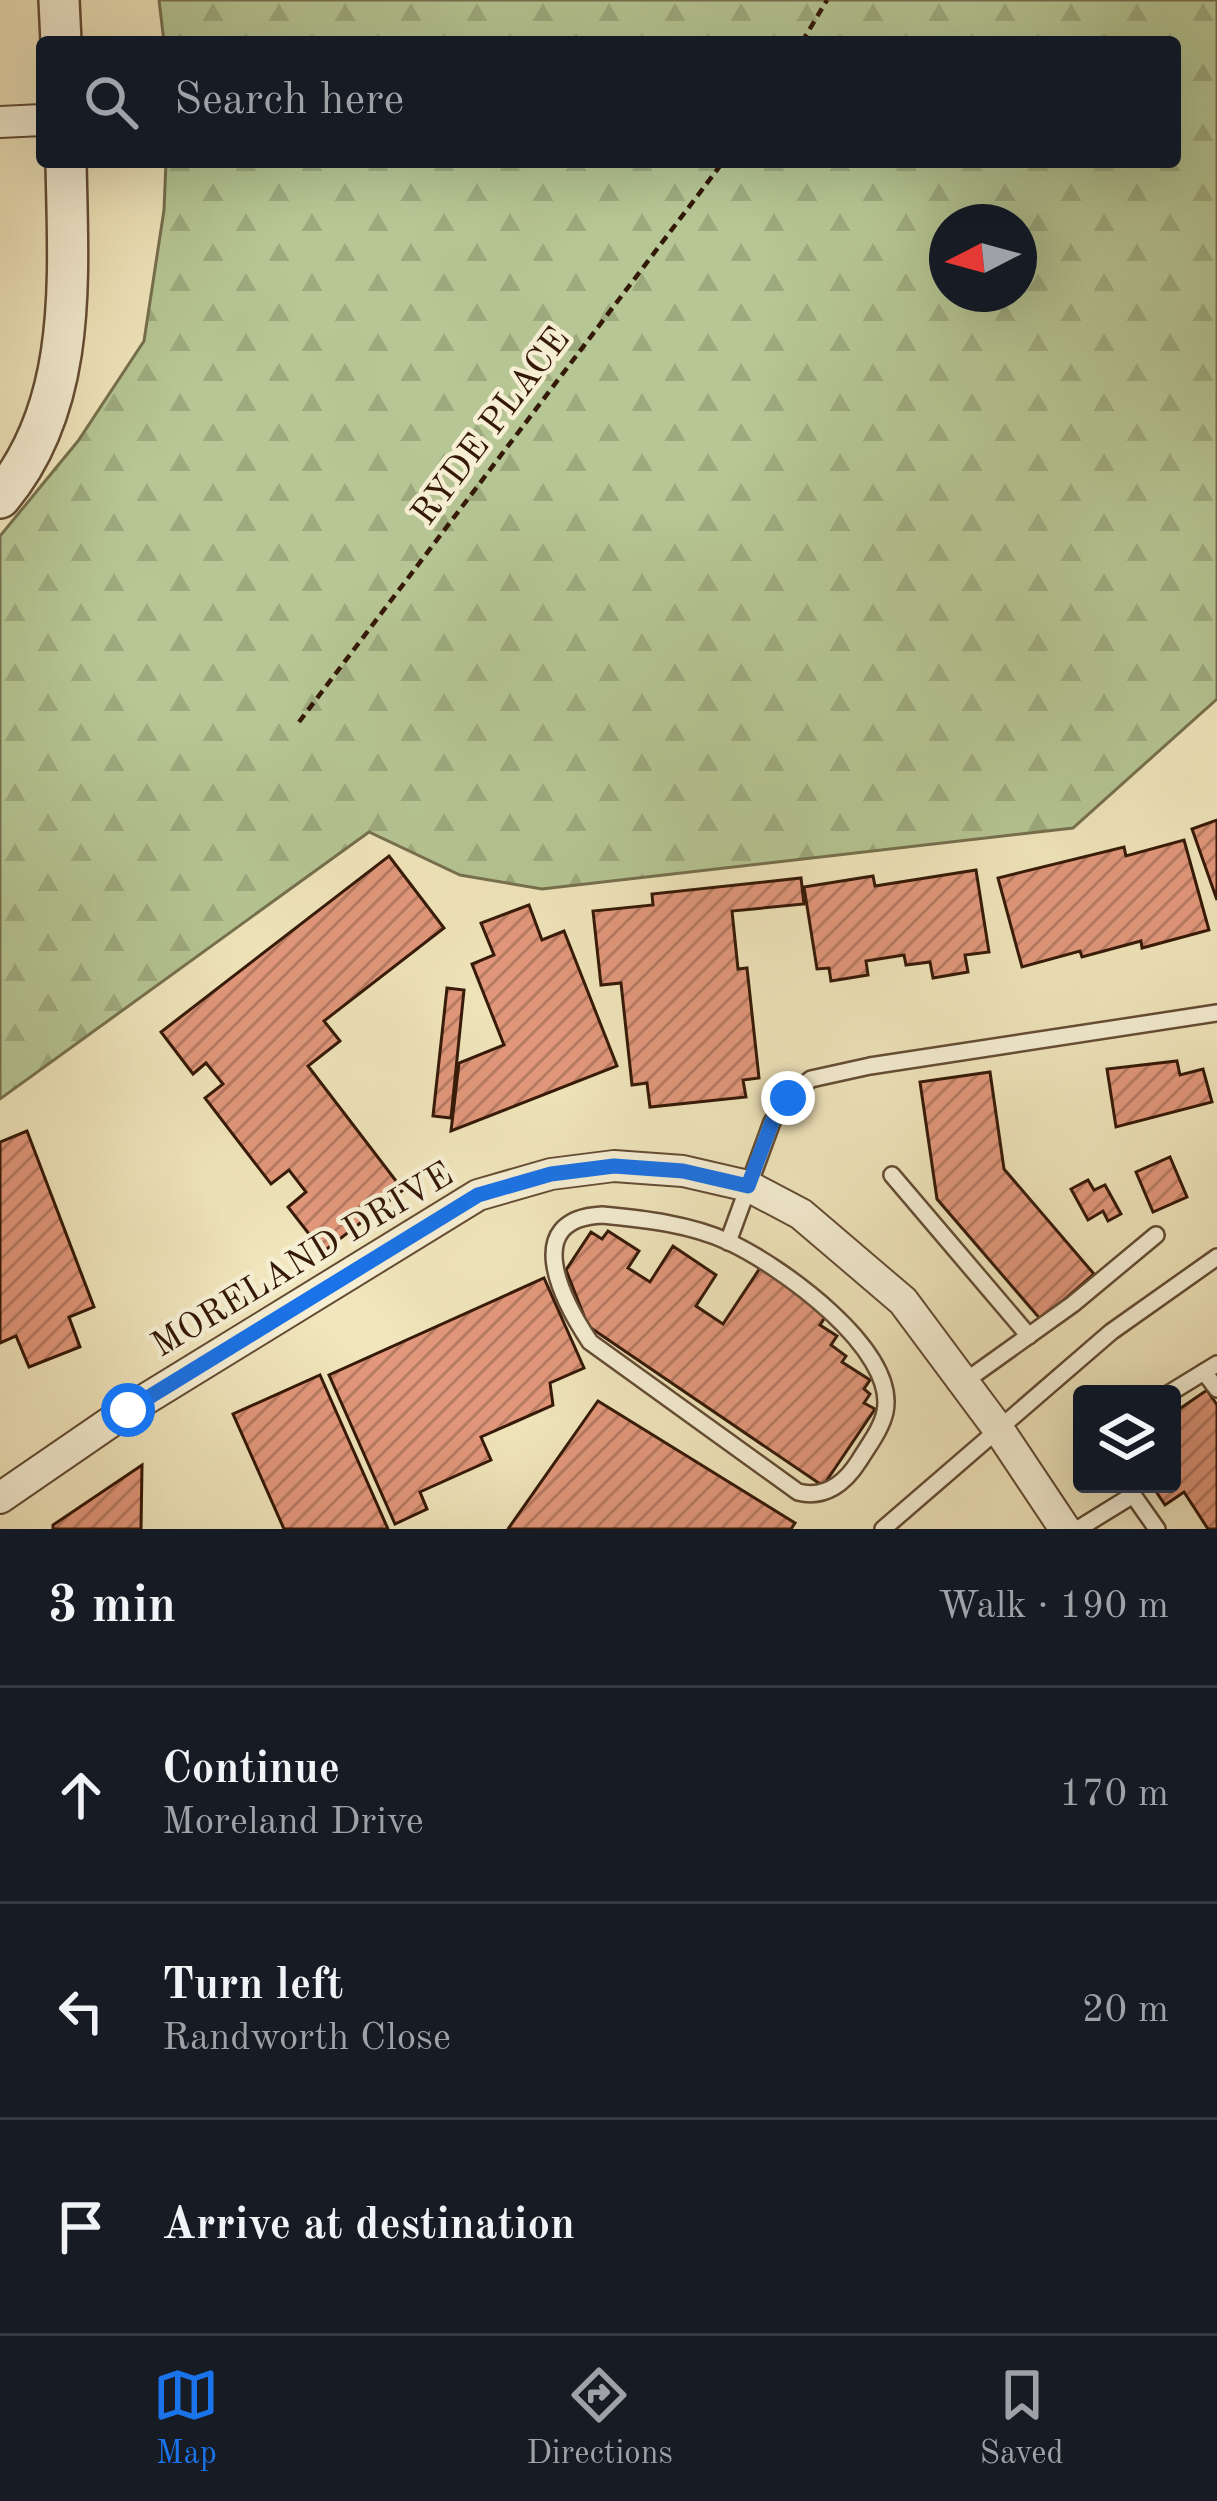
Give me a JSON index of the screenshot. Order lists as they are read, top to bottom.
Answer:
{
  "streets": {
    "street": ["MORELAND DRIVE"],
    "path": ["RYDE PLACE"]
  },
  "north": "left",
  "page": {
    "search": "Search here",
    "heading": ["3 min", "Walk · 190 m"],
    "list": [
      ["Continue", "Moreland Drive", "170 m"],
      ["Turn left", "Randworth Close", "20 m"],
      "Arrive at destination"
    ],
    "nav": ["Map", "Directions", "Saved"]
  }
}
